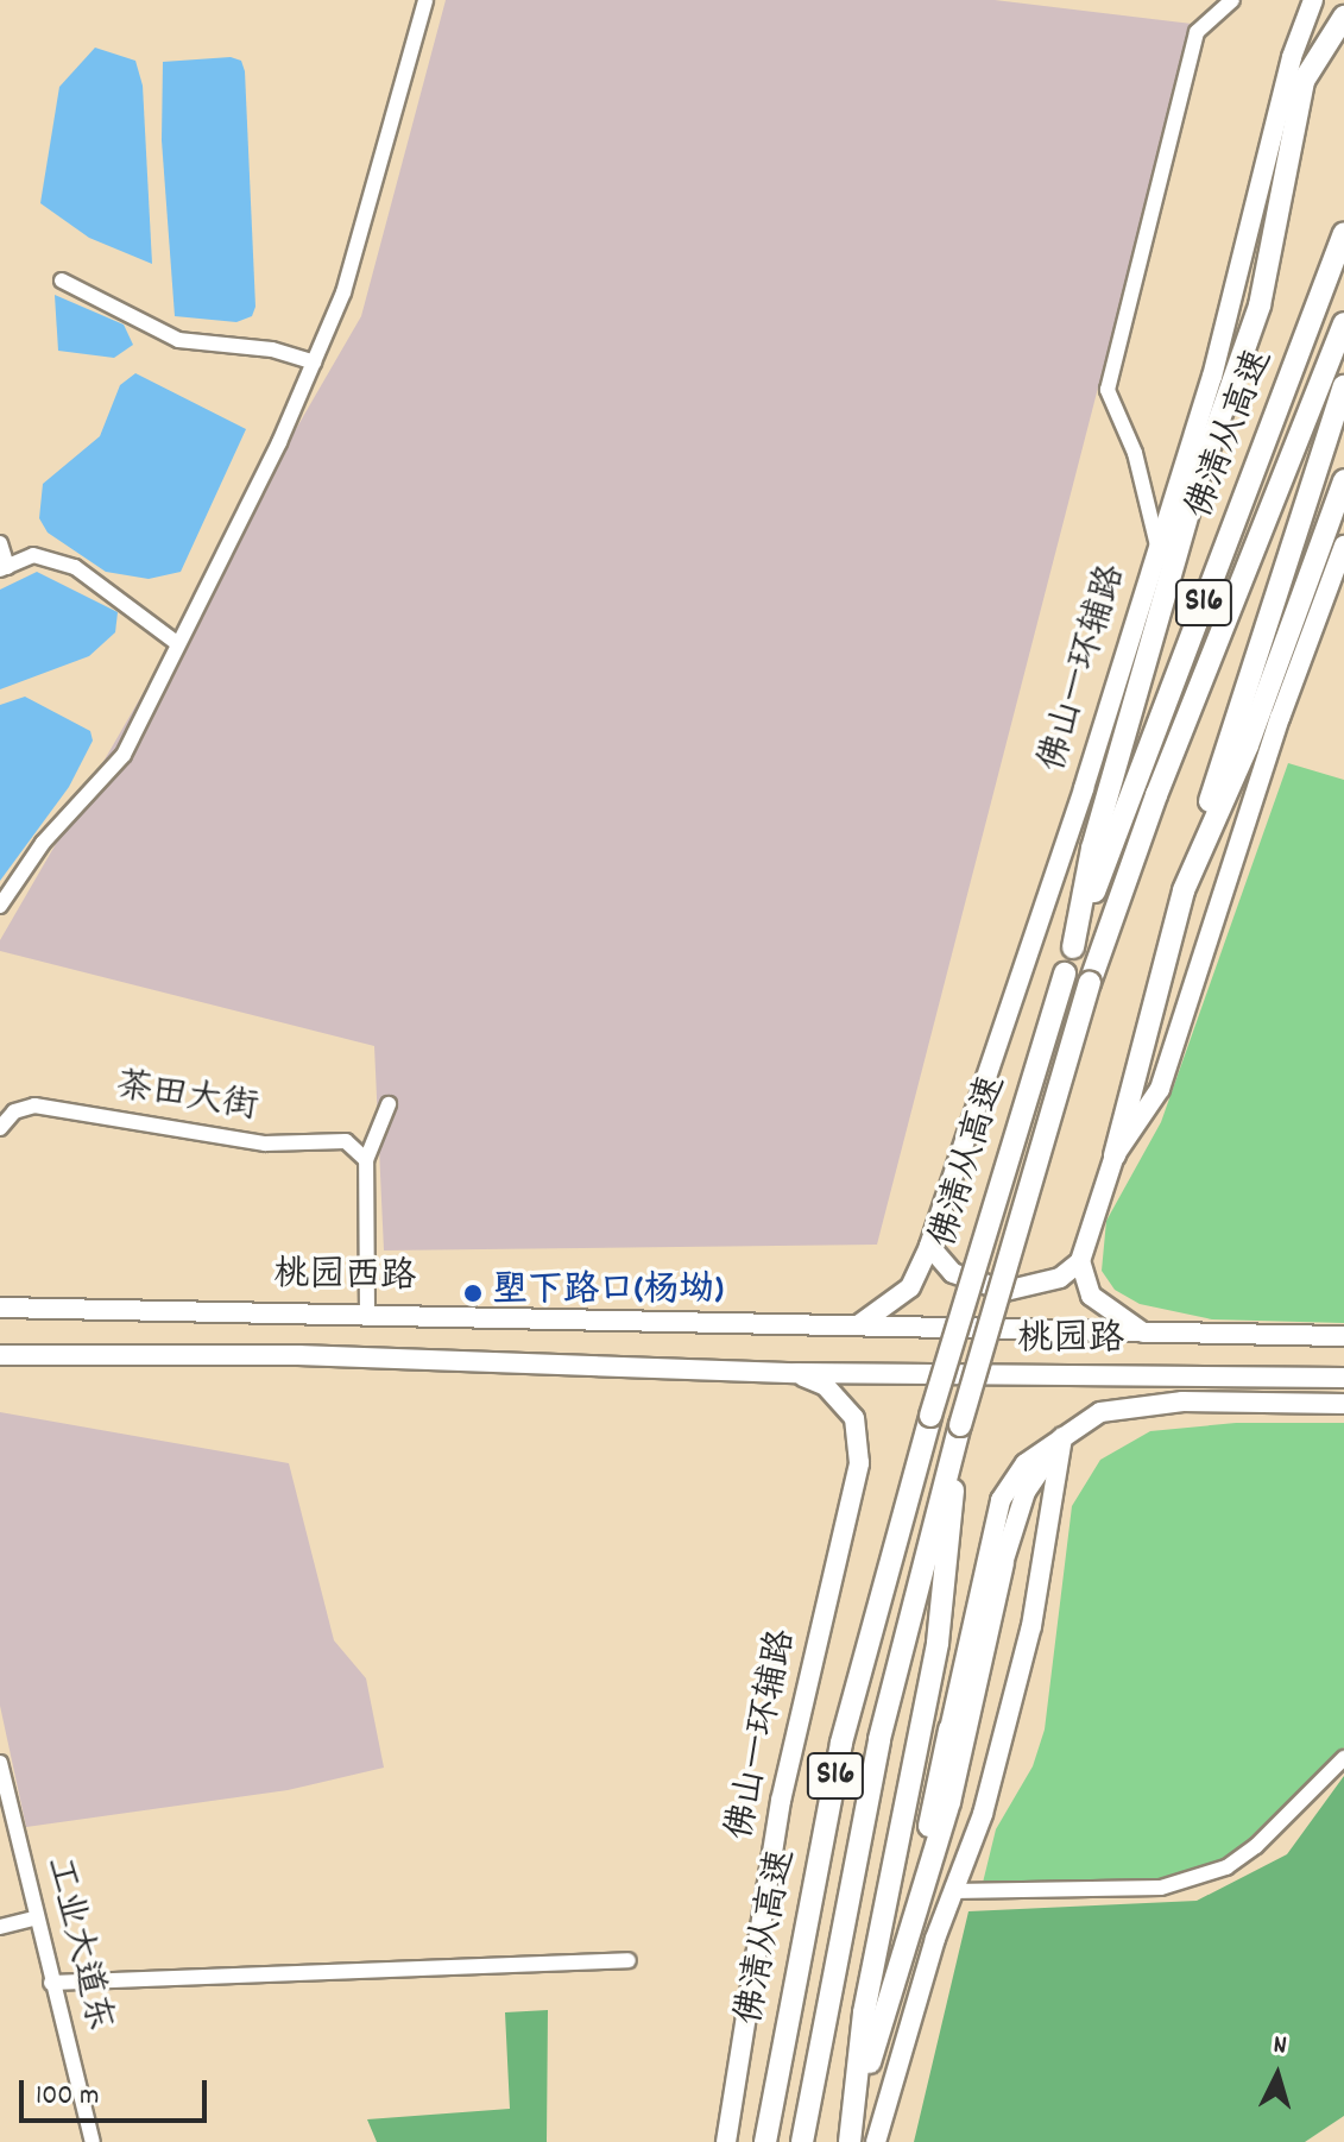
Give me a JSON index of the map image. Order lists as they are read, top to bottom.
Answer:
{
  "streets": {
    "highway": ["佛清从高速", "S16"],
    "main road": ["佛山一环辅路", "桃园西路", "桃园路"],
    "street": ["茶田大街", "工业大道东"]
  },
  "crossings": [
    ["佛山一环辅路", "桃园西路"],
    ["佛山一环辅路", "桃园路"],
    ["桃园西路", "桃园路"]
  ],
  "places": ["塱下路口(杨坳)"],
  "scale_bar": "100 m",
  "north": "top"
}
